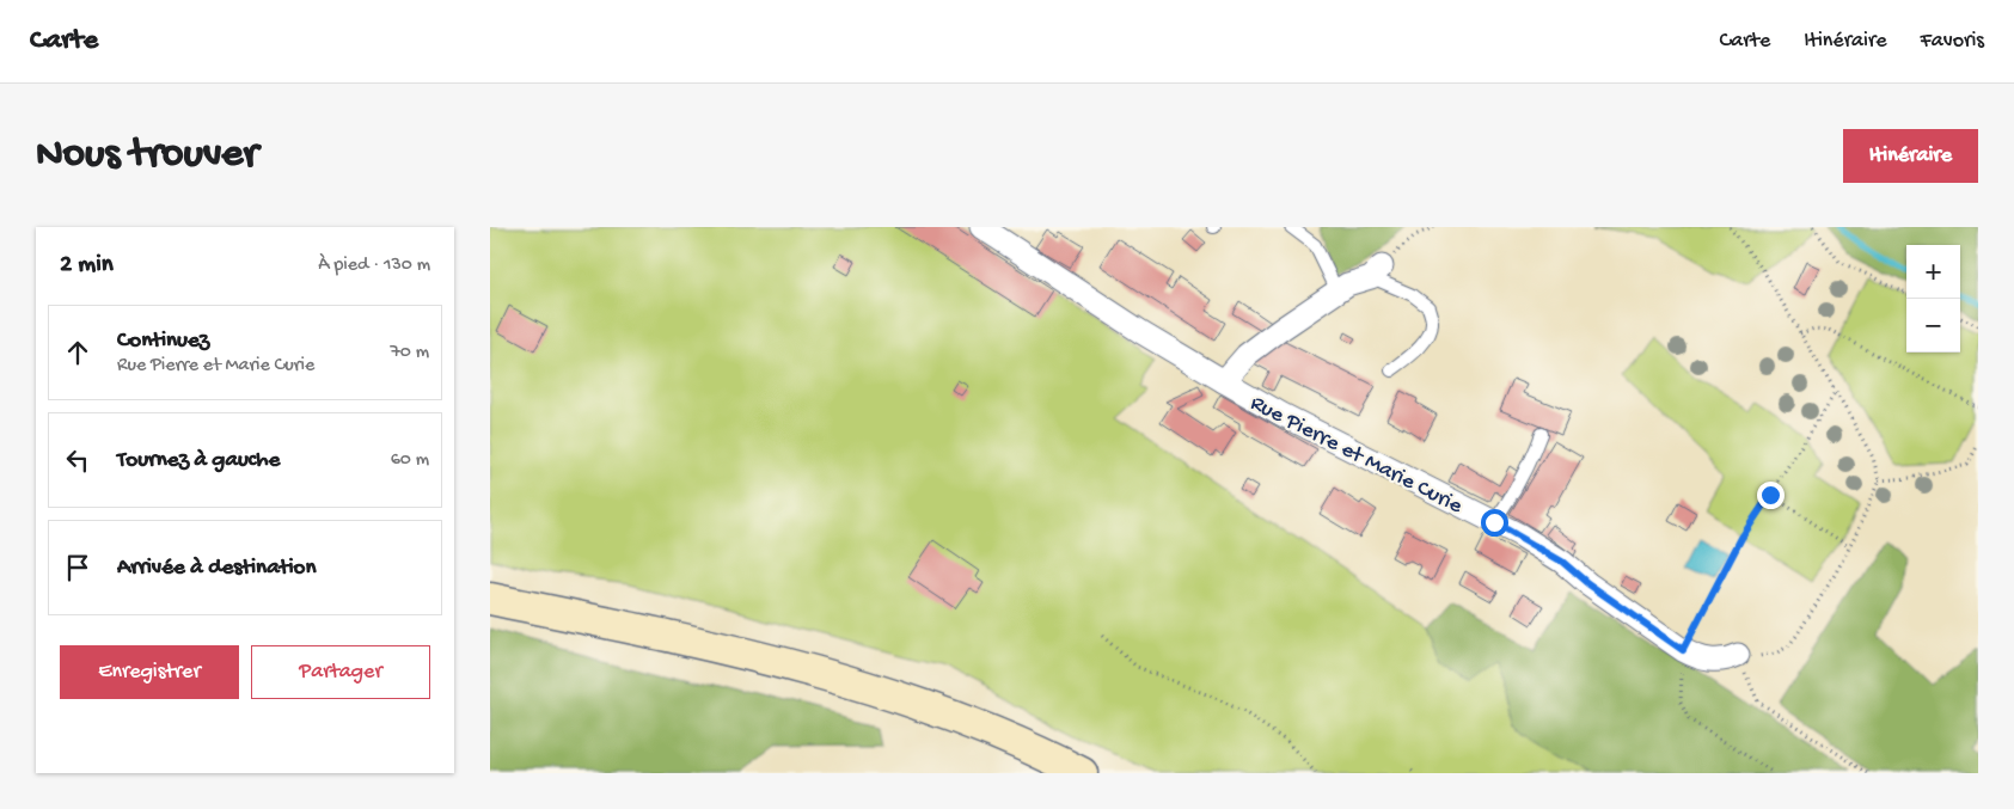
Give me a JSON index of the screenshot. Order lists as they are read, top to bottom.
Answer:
{
  "streets": {
    "street": ["Rue Pierre et Marie Curie"]
  },
  "page": {
    "header": "Carte",
    "nav": ["Carte", "Itinéraire", "Favoris"],
    "buttons": [
      "Itinéraire",
      ["Enregistrer", "Partager"]
    ],
    "title": "Nous trouver",
    "heading": ["2 min", "À pied · 130 m"],
    "map_buttons": ["+", "−"],
    "list": [
      ["Continuez", "Rue Pierre et Marie Curie", "70 m"],
      ["Tournez à gauche", "60 m"],
      "Arrivée à destination"
    ]
  }
}
